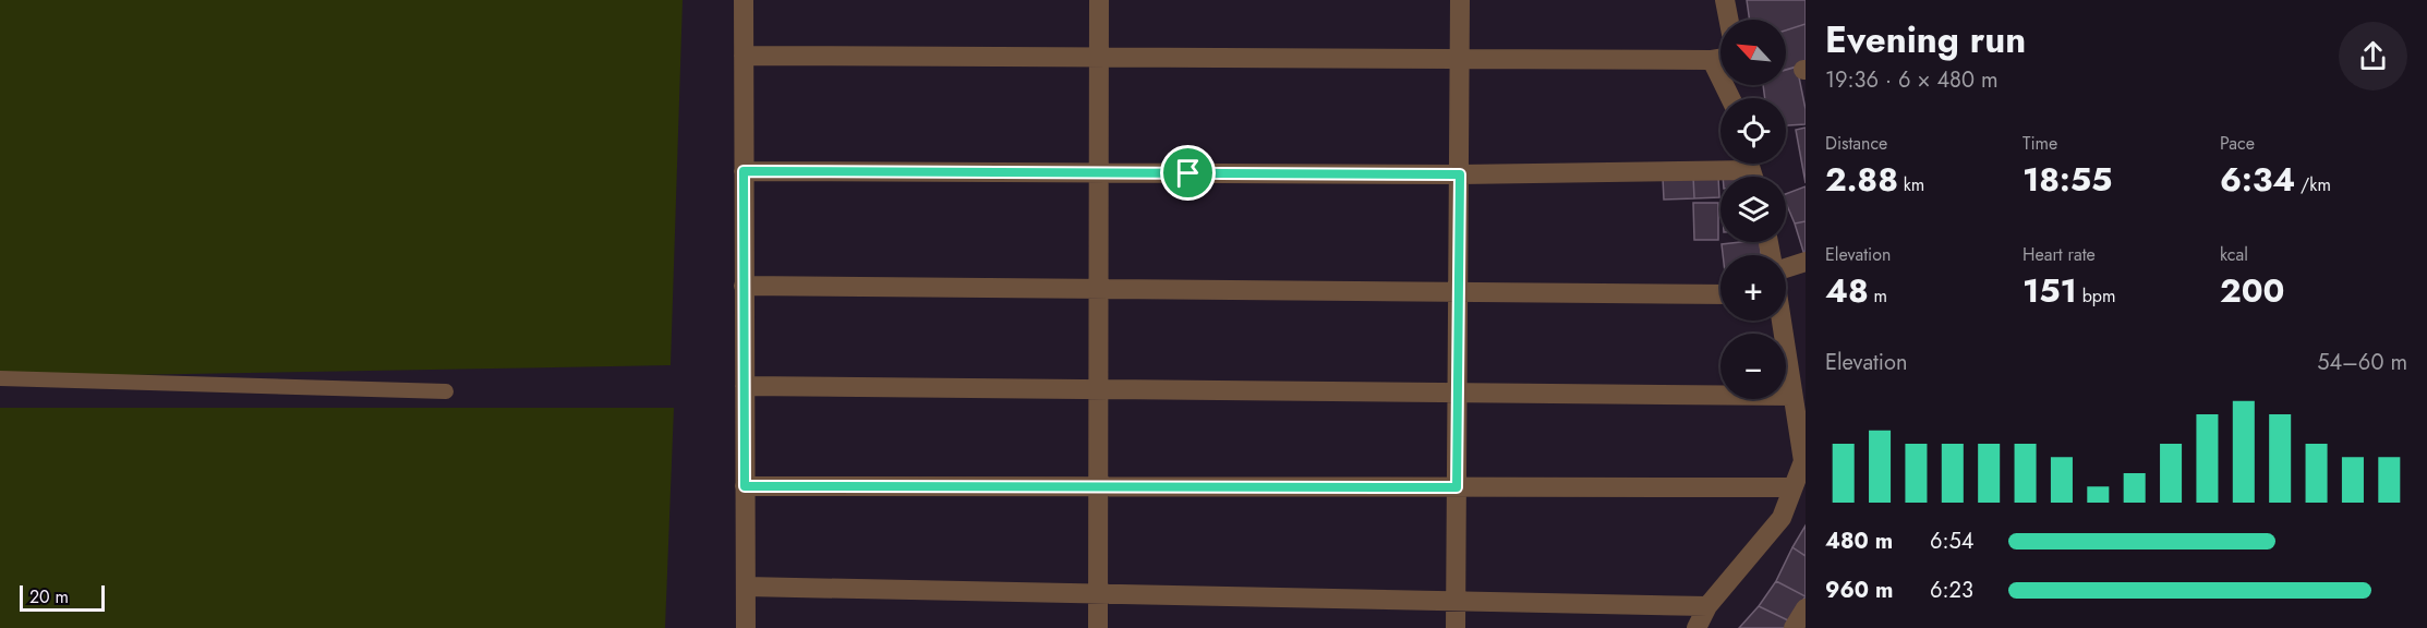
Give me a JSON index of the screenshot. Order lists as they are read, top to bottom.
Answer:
{
  "scale_bar": "20 m",
  "north": "top left",
  "page": {
    "heading": ["Evening run", "19:36 · 6 × 480 m"],
    "map_buttons": ["+", "−"],
    "stats": [
      ["Distance", "2.88 km"],
      ["Time", "18:55"],
      ["Pace", "6:34 /km"],
      ["Elevation", "48 m"],
      ["Heart rate", "151 bpm"],
      ["kcal", "200"]
    ],
    "chart": ["Elevation", "54–60 m"],
    "list": [
      {
        "name": "480 m",
        "note": "6:54"
      },
      {
        "name": "960 m",
        "note": "6:23"
      }
    ],
    "scale": "20 m"
  }
}
